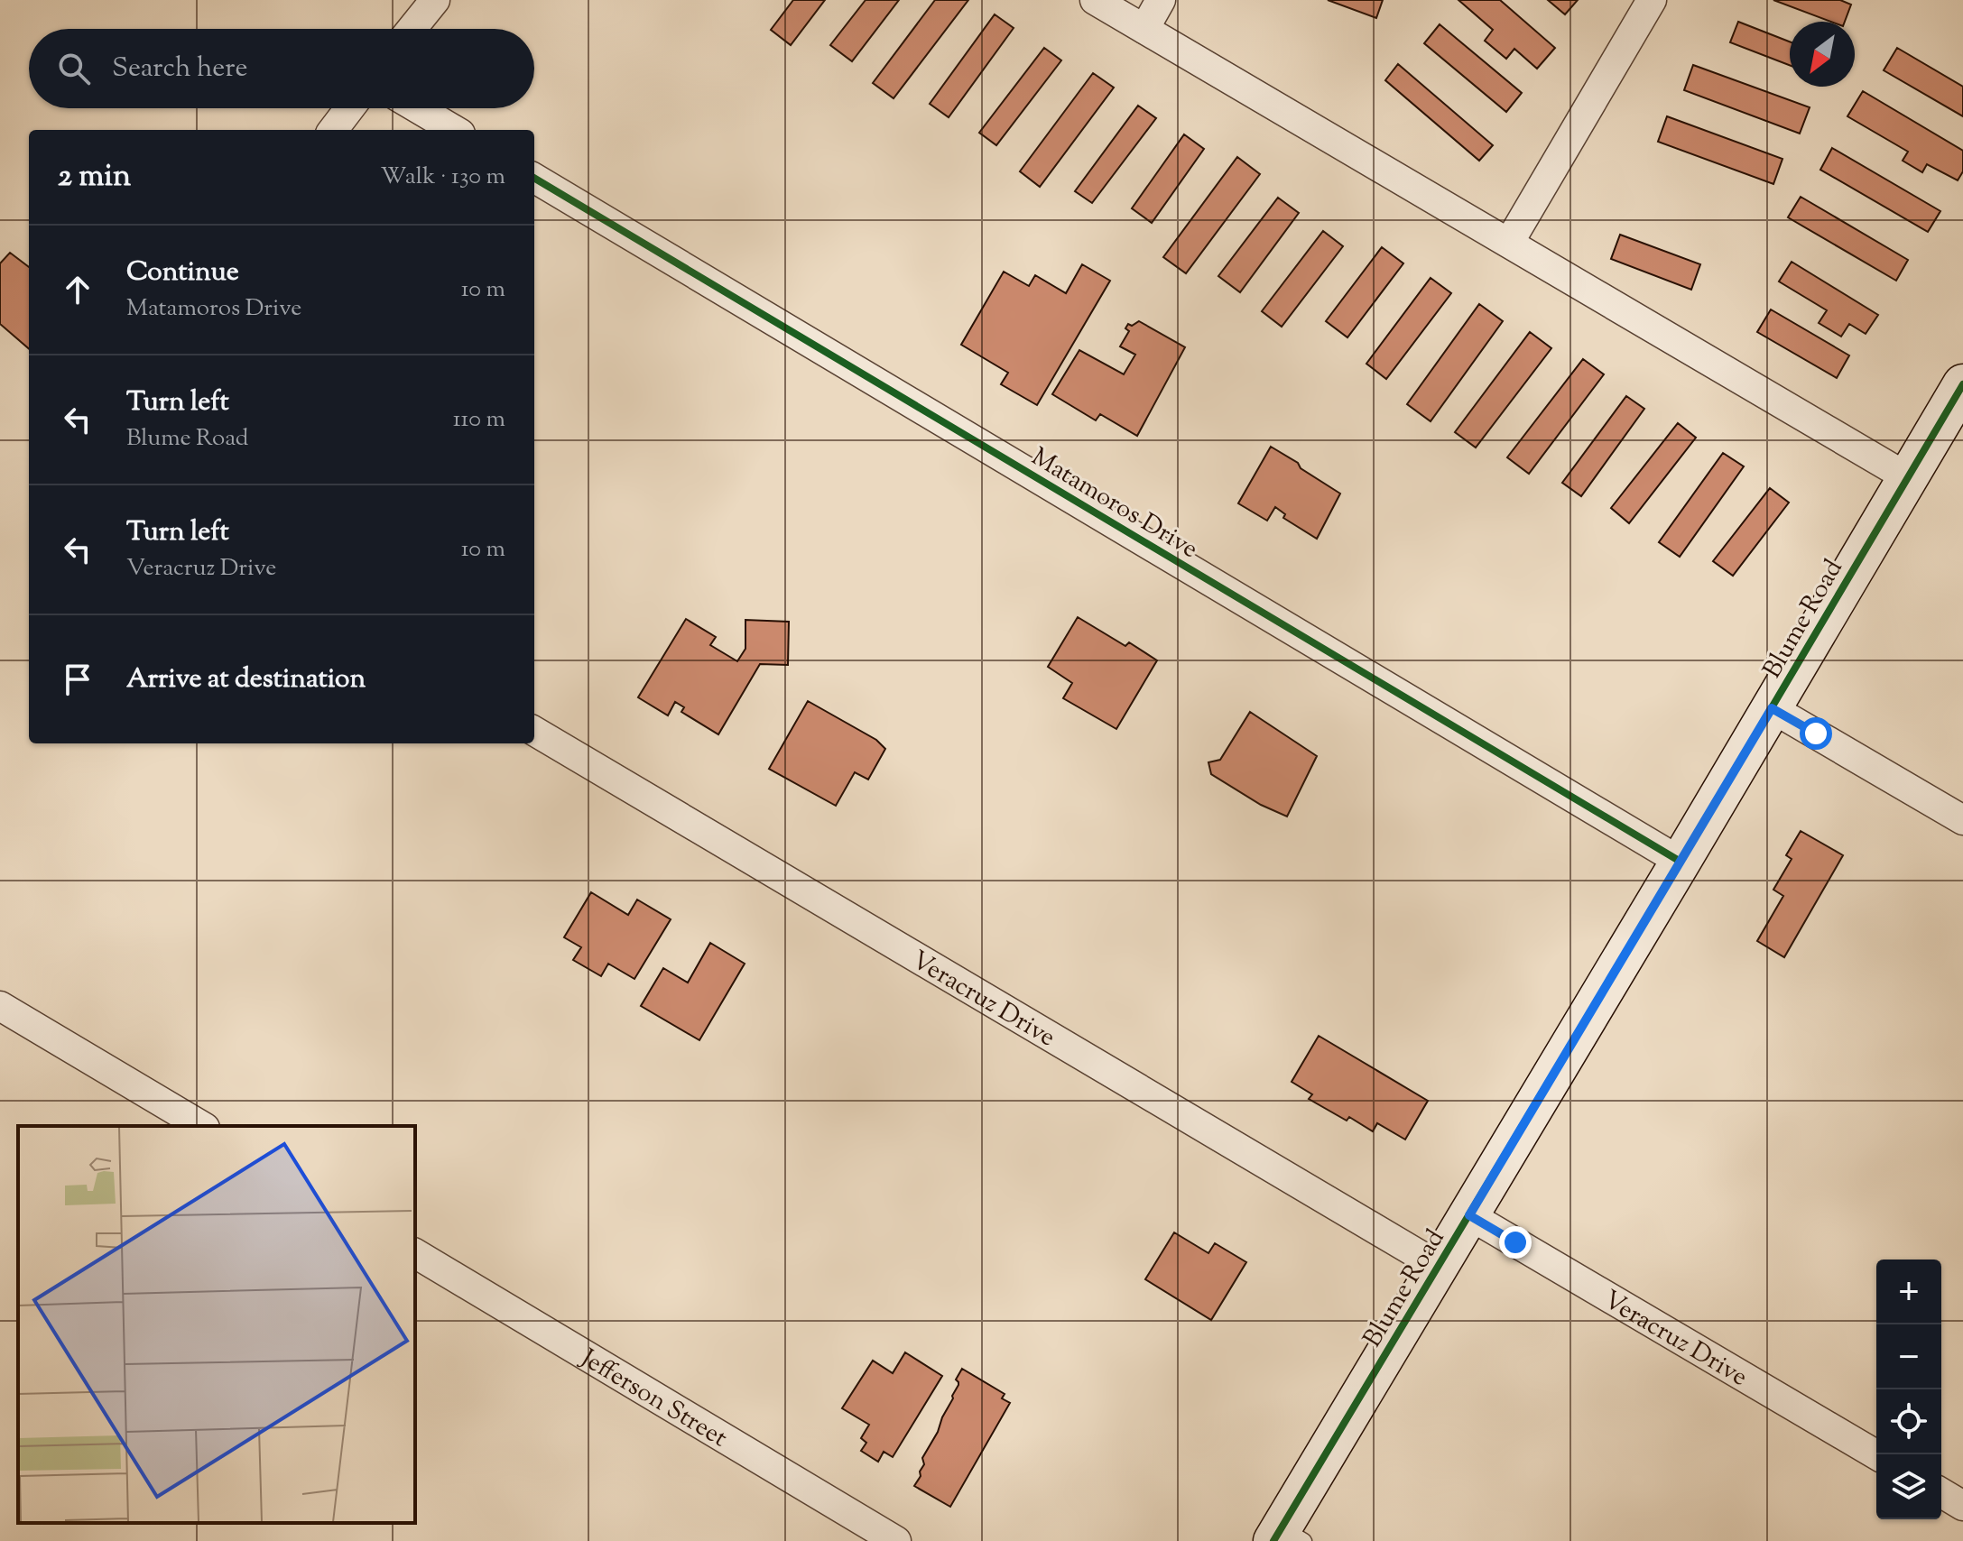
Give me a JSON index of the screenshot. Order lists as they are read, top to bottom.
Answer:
{
  "streets": {
    "street": [
      "Matamoros Drive",
      "Blume Road",
      "Veracruz Drive",
      "Jefferson Street"
    ]
  },
  "crossings": [
    ["Matamoros Drive", "Blume Road"],
    ["Blume Road", "Veracruz Drive"]
  ],
  "north": "bottom left",
  "page": {
    "search": "Search here",
    "heading": ["2 min", "Walk · 130 m"],
    "list": [
      ["Continue", "Matamoros Drive", "10 m"],
      ["Turn left", "Blume Road", "110 m"],
      ["Turn left", "Veracruz Drive", "10 m"],
      "Arrive at destination"
    ],
    "map_buttons": ["+", "−"]
  }
}
